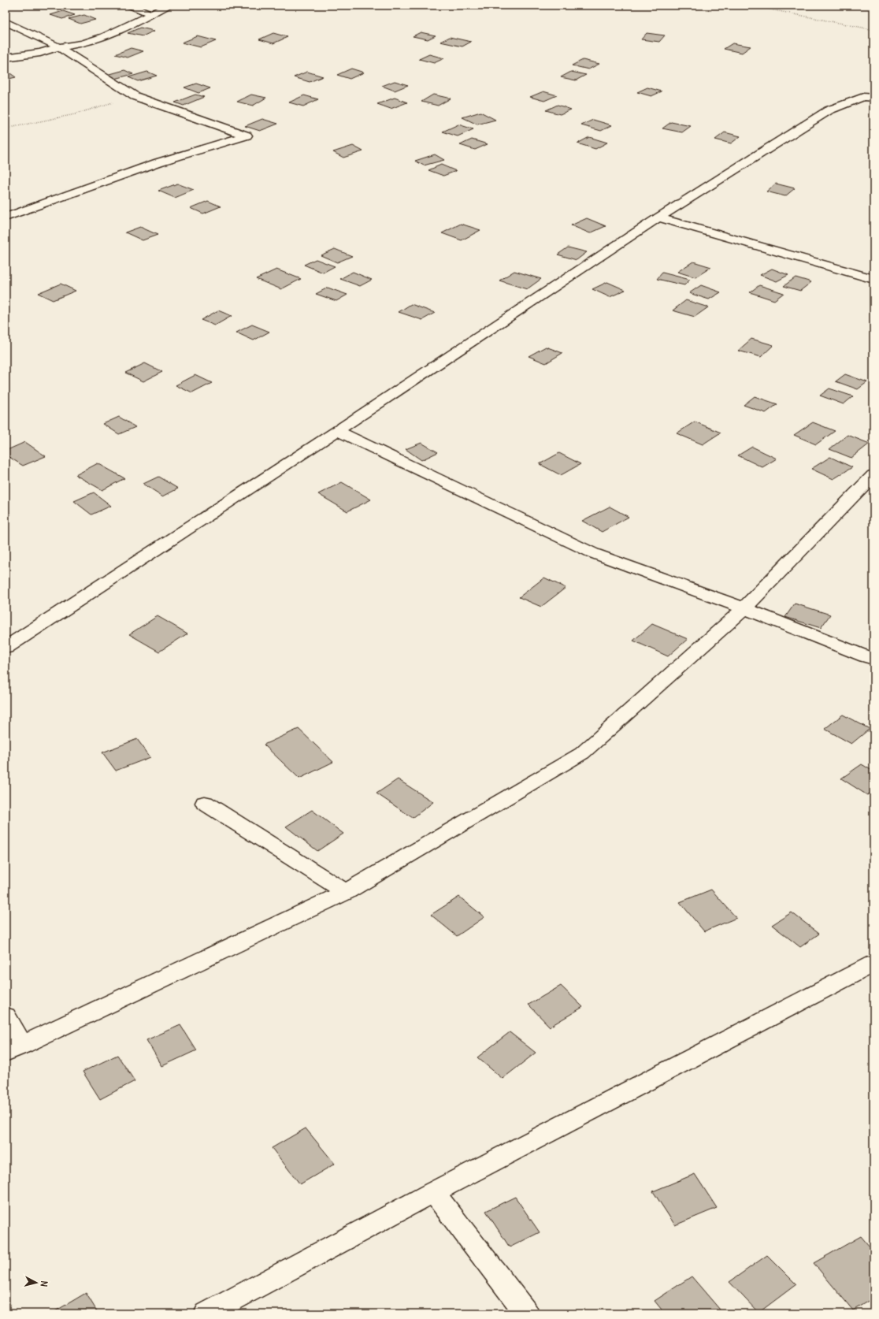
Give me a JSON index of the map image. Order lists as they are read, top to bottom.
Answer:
{
  "north": "right"
}
